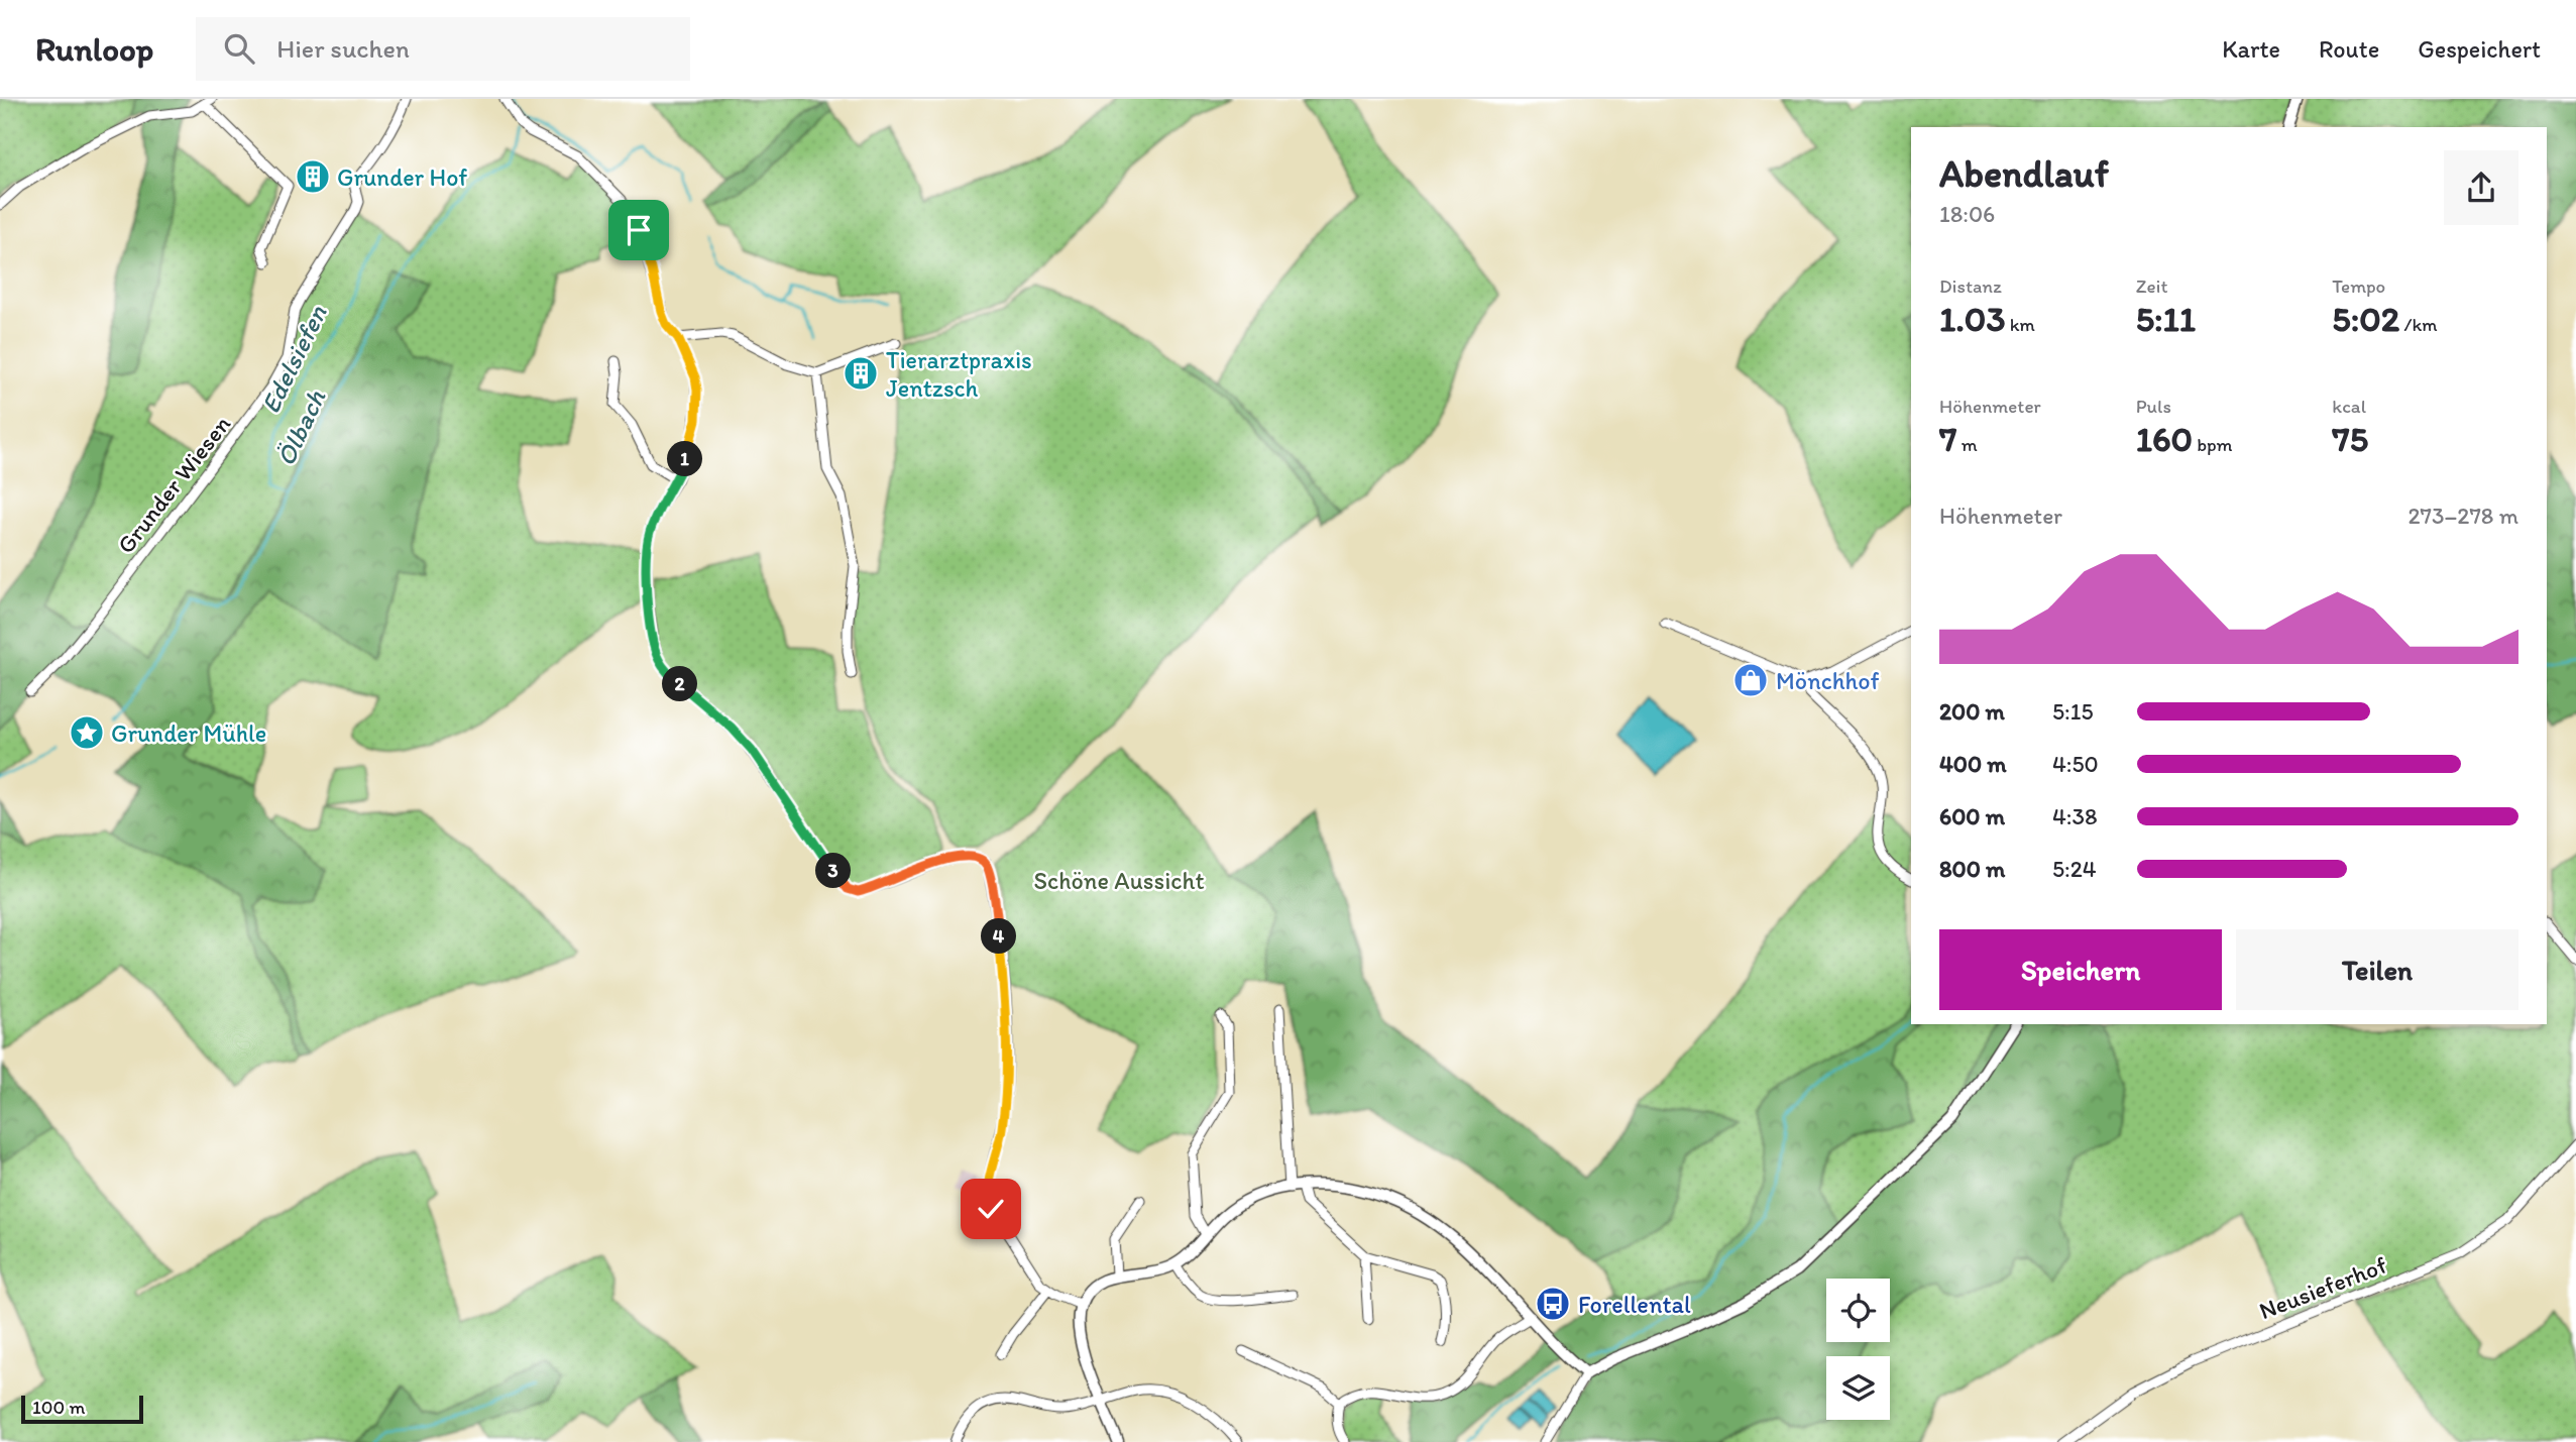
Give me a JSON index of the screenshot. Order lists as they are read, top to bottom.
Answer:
{
  "streets": {
    "street": ["Grunder Wiesen", "Neusieferhof"]
  },
  "water": ["Edelsiefen", "Ölbach"],
  "parks": ["Schöne Aussicht"],
  "places": {
    "building": ["Grunder Hof", "Tierarztpraxis Jentzsch"],
    "shop": ["Mönchhof"],
    "place": ["Grunder Mühle"],
    "bus stop": ["Forellental"]
  },
  "scale_bar": "100 m",
  "page": {
    "header": "Runloop",
    "search": "Hier suchen",
    "nav": ["Karte", "Route", "Gespeichert"],
    "heading": ["Abendlauf", "18:06"],
    "stats": [
      ["Distanz", "1.03 km"],
      ["Zeit", "5:11"],
      ["Tempo", "5:02 /km"],
      ["Höhenmeter", "7 m"],
      ["Puls", "160 bpm"],
      ["kcal", "75"]
    ],
    "pins": [
      "1",
      "2",
      "3",
      "4"
    ],
    "chart": ["Höhenmeter", "273–278 m"],
    "list": [
      {
        "name": "200 m",
        "note": "5:15"
      },
      {
        "name": "400 m",
        "note": "4:50"
      },
      {
        "name": "600 m",
        "note": "4:38"
      },
      {
        "name": "800 m",
        "note": "5:24"
      }
    ],
    "buttons": ["Speichern", "Teilen"],
    "scale": "100 m"
  }
}
